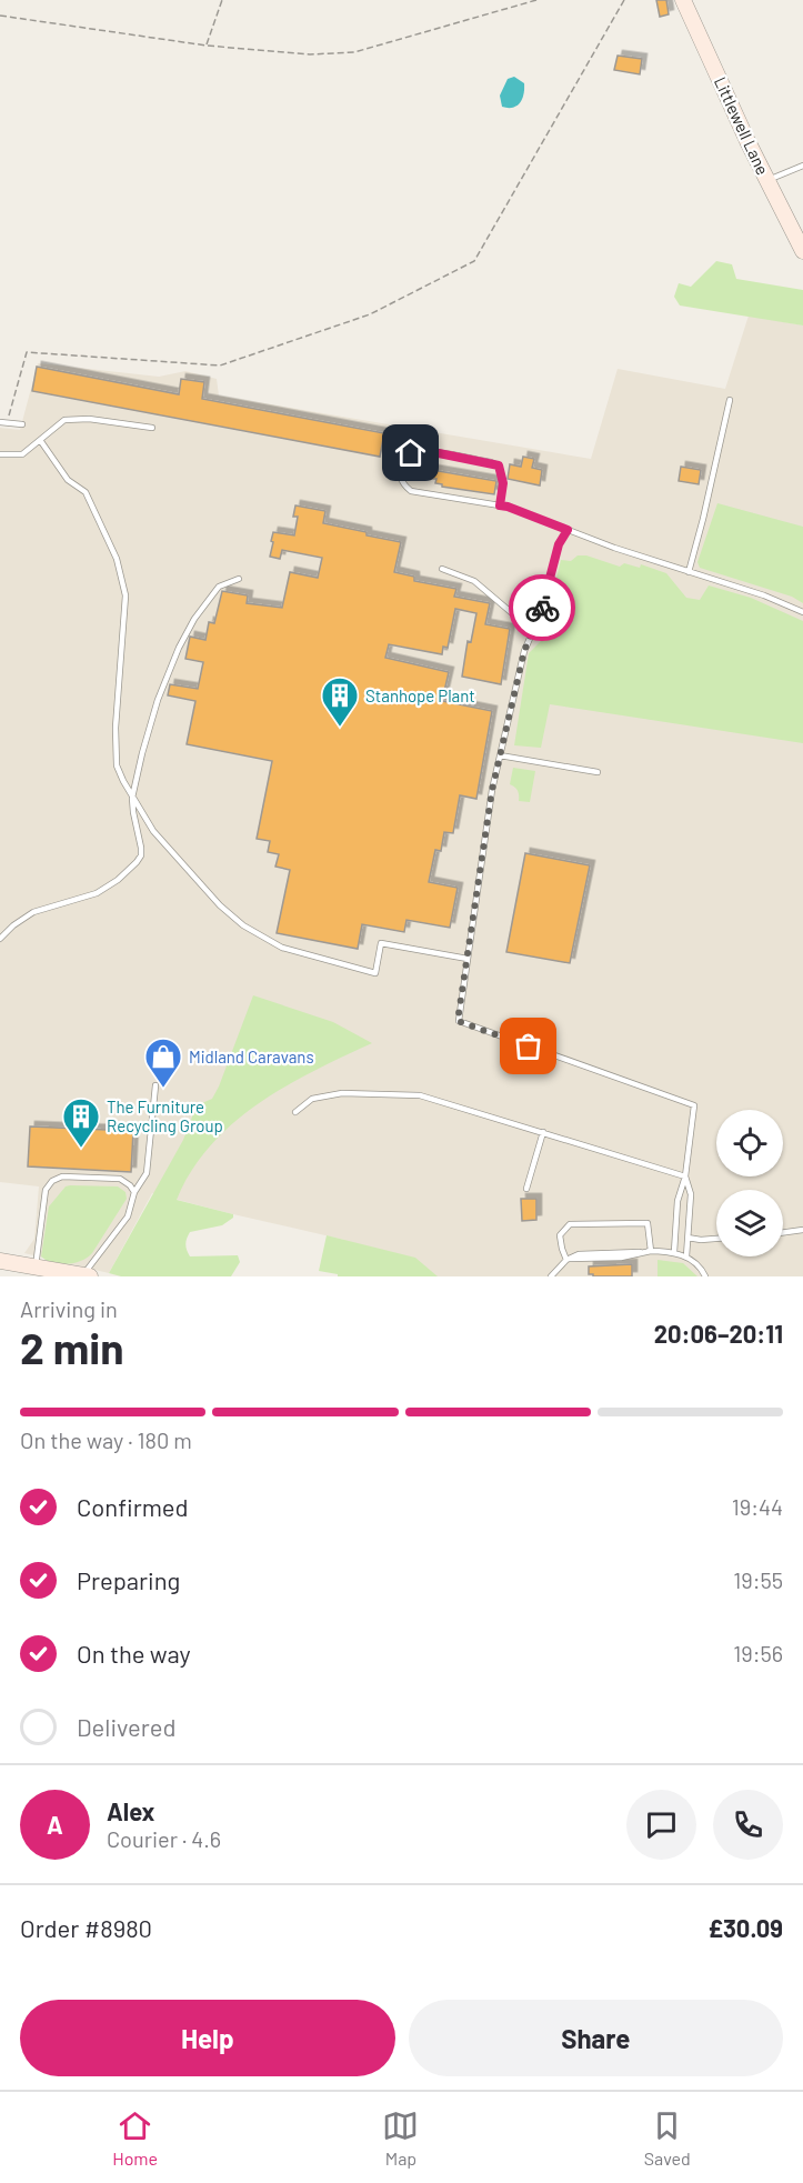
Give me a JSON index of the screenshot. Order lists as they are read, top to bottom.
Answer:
{
  "streets": {
    "street": ["Littlewell Lane"]
  },
  "places": {
    "building": ["Stanhope Plant", "The Furniture Recycling Group"],
    "shop": ["Midland Caravans"]
  },
  "page": {
    "heading": ["2 min", "Arriving in", "20:06–20:11"],
    "panel": [
      "Alex",
      "Courier · 4.6",
      "Order #8980",
      "£30.09"
    ],
    "bar": "On the way · 180 m",
    "list": [
      ["Confirmed", "19:44"],
      ["Preparing", "19:55"],
      ["On the way", "19:56"],
      "Delivered"
    ],
    "round": "A",
    "buttons": ["Help", "Share"],
    "tabs": ["Home", "Map", "Saved"]
  }
}
